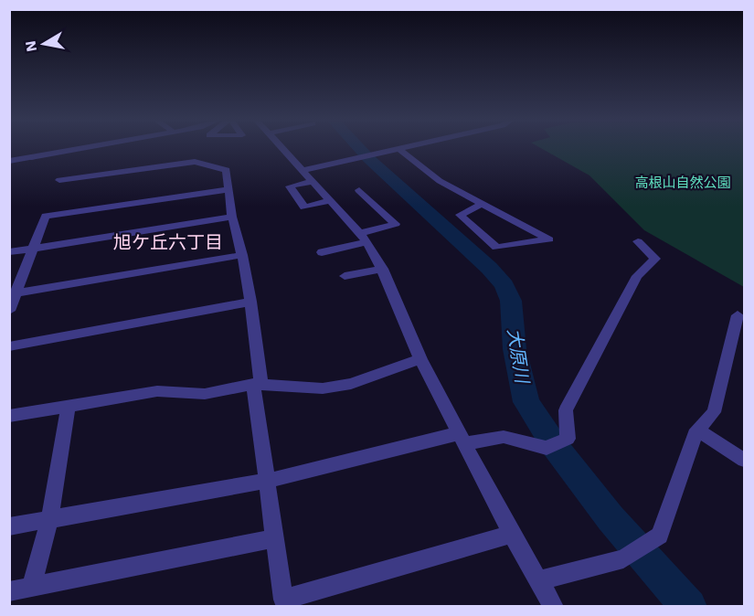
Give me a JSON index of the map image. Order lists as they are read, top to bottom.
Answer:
{
  "districts": ["旭ケ丘六丁目"],
  "water": ["大原川"],
  "parks": ["高根山自然公園"],
  "north": "left"
}
